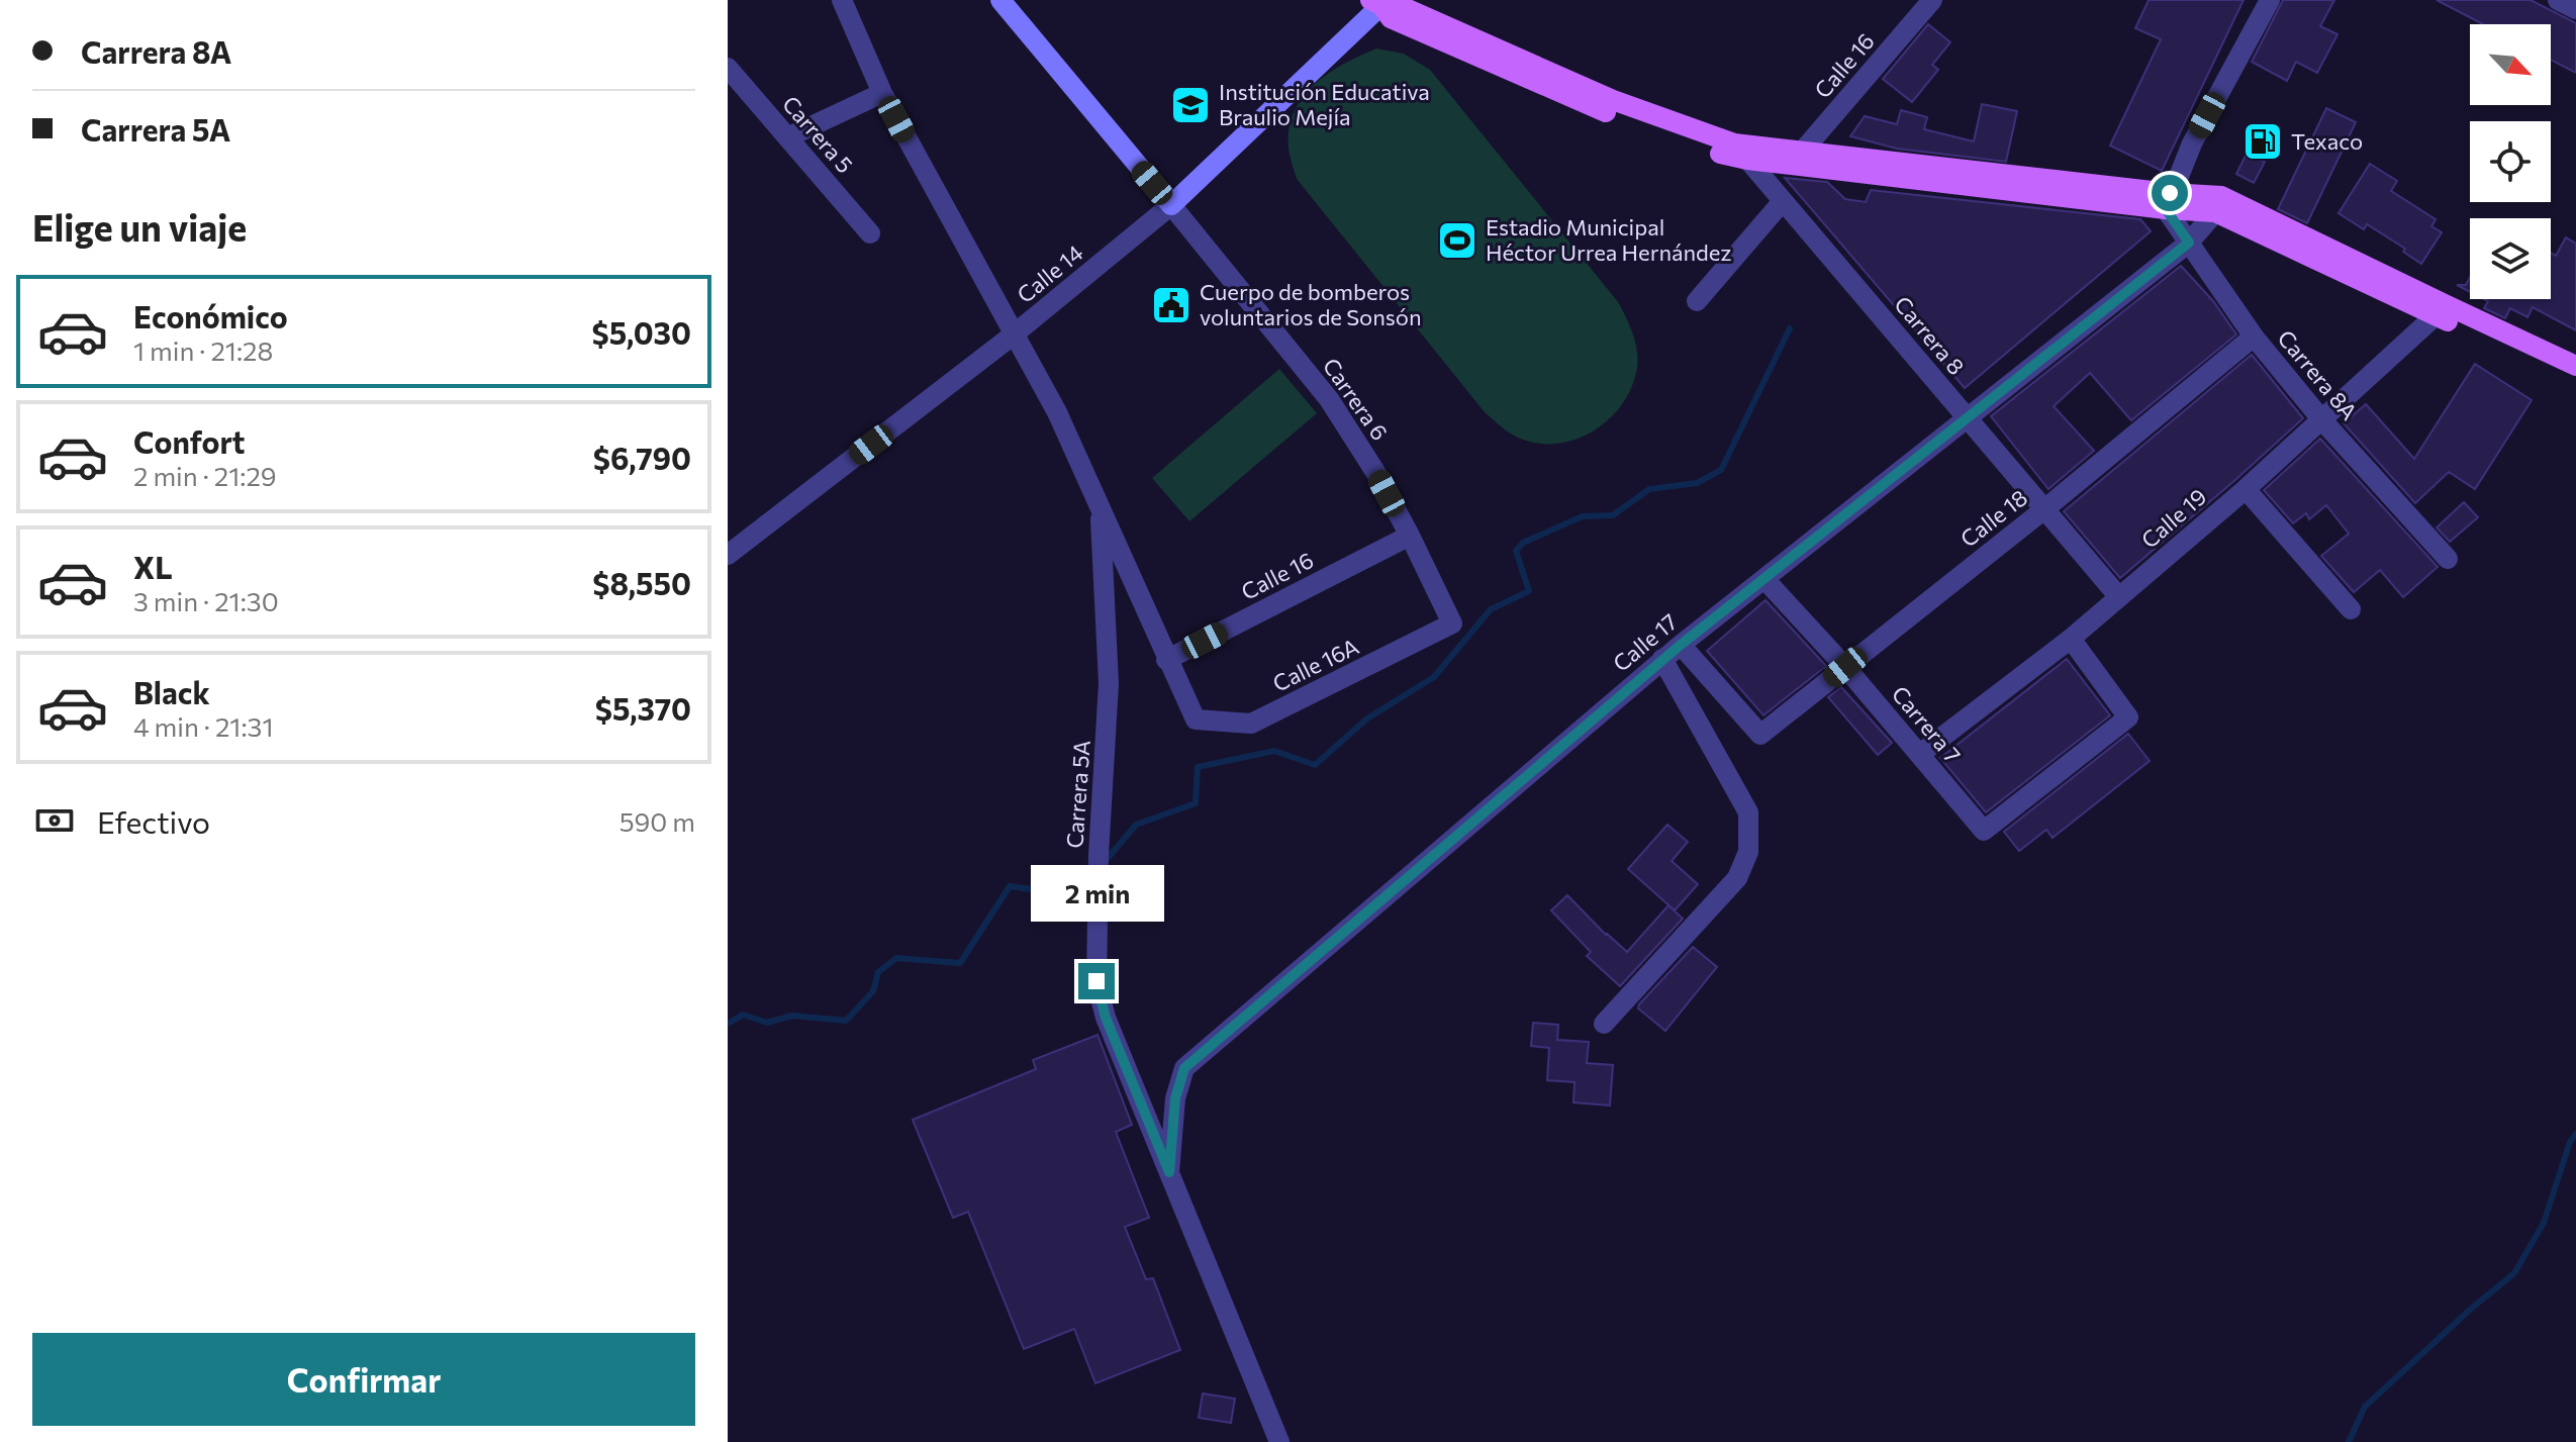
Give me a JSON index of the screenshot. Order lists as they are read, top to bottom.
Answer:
{
  "streets": {
    "main road": ["Calle 14", "Carrera 6"],
    "street": [
      "Calle 16",
      "Carrera 5",
      "Carrera 8",
      "Carrera 8A",
      "Calle 18",
      "Calle 19",
      "Calle 17",
      "Calle 16A",
      "Carrera 7",
      "Carrera 5A"
    ]
  },
  "crossings": [
    ["Calle 16", "Carrera 6"],
    ["Calle 16", "Carrera 5A"],
    ["Calle 14", "Carrera 6"],
    ["Calle 14", "Carrera 5A"],
    ["Carrera 8", "Calle 18"],
    ["Carrera 8", "Calle 19"],
    ["Carrera 8", "Calle 17"],
    ["Carrera 8A", "Calle 18"],
    ["Carrera 8A", "Calle 19"],
    ["Carrera 8A", "Calle 17"],
    ["Carrera 6", "Calle 16A"],
    ["Calle 18", "Calle 17"],
    ["Calle 18", "Carrera 7"],
    ["Calle 19", "Carrera 7"],
    ["Calle 17", "Carrera 7"],
    ["Calle 17", "Carrera 5A"],
    ["Calle 16A", "Carrera 5A"]
  ],
  "places": {
    "school or university": ["Institución Educativa Braulio Mejía"],
    "fuel station": ["Texaco"],
    "sports": ["Estadio Municipal Héctor Urrea Hernández"],
    "public building": ["Cuerpo de bomberos voluntarios de Sonsón"]
  },
  "north": "bottom right",
  "page": {
    "banner": ["Carrera 8A", "Carrera 5A"],
    "heading": "Elige un viaje",
    "list": [
      {
        "name": "Económico",
        "note": "1 min · 21:28",
        "value": "$5,030"
      },
      {
        "name": "Confort",
        "note": "2 min · 21:29",
        "value": "$6,790"
      },
      {
        "name": "XL",
        "note": "3 min · 21:30",
        "value": "$8,550"
      },
      {
        "name": "Black",
        "note": "4 min · 21:31",
        "value": "$5,370"
      }
    ],
    "pay": ["Efectivo", "590 m"],
    "bubble": "2 min",
    "buttons": "Confirmar"
  }
}
